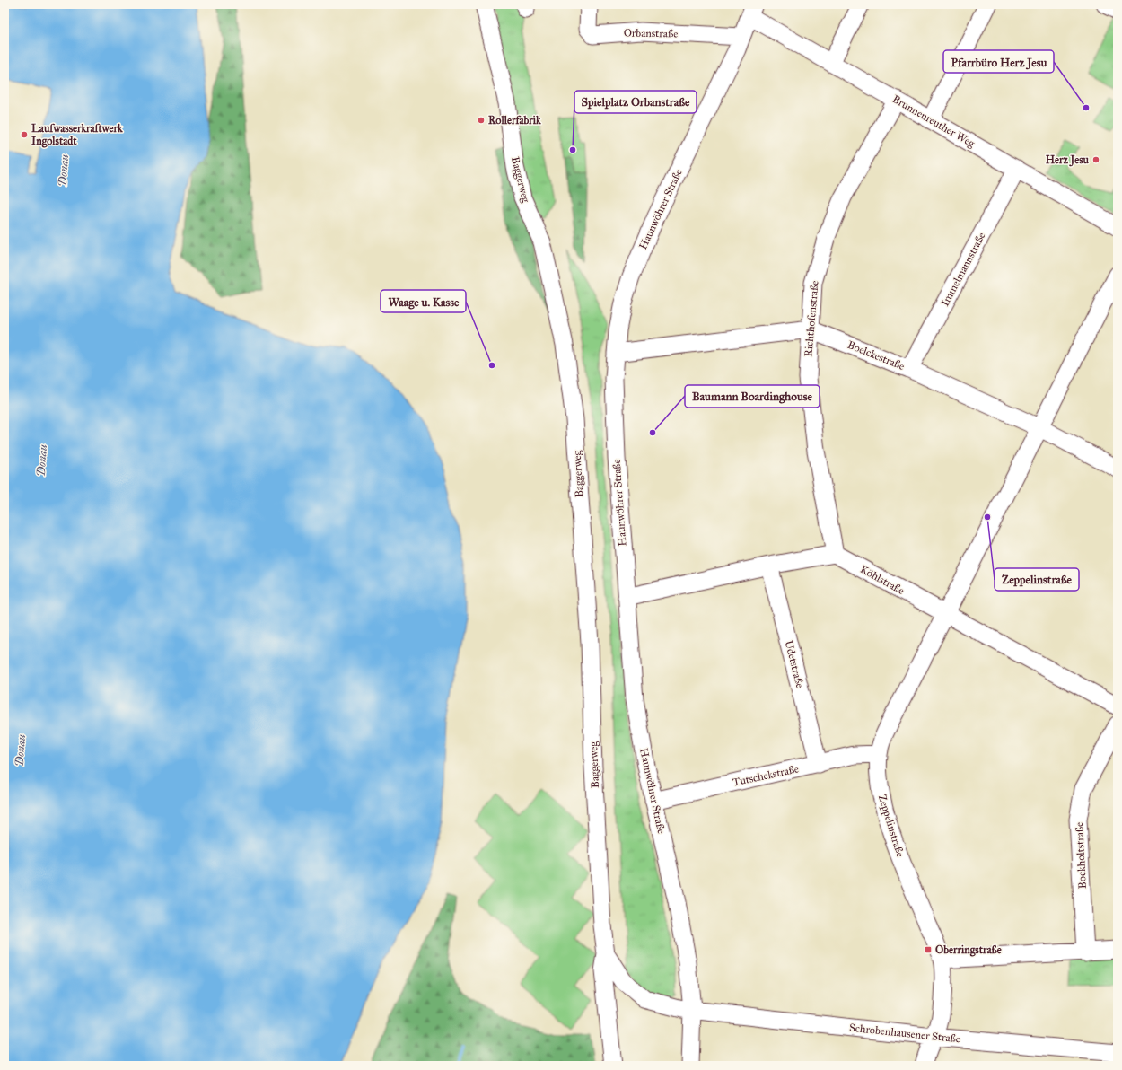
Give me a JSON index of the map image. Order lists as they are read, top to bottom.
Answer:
{
  "streets": {
    "street": [
      "Orbanstraße",
      "Brunnenreuther Weg",
      "Baggerweg",
      "Haunwöhrer Straße",
      "Immelmannstraße",
      "Richthofenstraße",
      "Boelckestraße",
      "Köhlstraße",
      "Udetstraße",
      "Tutschekstraße",
      "Zeppelinstraße",
      "Bockholtstraße",
      "Schrobenhausener Straße"
    ]
  },
  "crossings": [
    ["Orbanstraße", "Haunwöhrer Straße"],
    ["Brunnenreuther Weg", "Haunwöhrer Straße"],
    ["Brunnenreuther Weg", "Immelmannstraße"],
    ["Brunnenreuther Weg", "Richthofenstraße"],
    ["Baggerweg", "Haunwöhrer Straße"],
    ["Baggerweg", "Schrobenhausener Straße"],
    ["Haunwöhrer Straße", "Boelckestraße"],
    ["Haunwöhrer Straße", "Tutschekstraße"],
    ["Haunwöhrer Straße", "Schrobenhausener Straße"],
    ["Immelmannstraße", "Boelckestraße"],
    ["Richthofenstraße", "Boelckestraße"],
    ["Richthofenstraße", "Köhlstraße"],
    ["Boelckestraße", "Zeppelinstraße"],
    ["Köhlstraße", "Zeppelinstraße"],
    ["Udetstraße", "Tutschekstraße"],
    ["Tutschekstraße", "Zeppelinstraße"],
    ["Zeppelinstraße", "Schrobenhausener Straße"]
  ],
  "water": ["Donau"],
  "places": {
    "other": [
      "Pfarrbüro Herz Jesu",
      "Rollerfabrik",
      "Laufwasserkraftwerk Ingolstadt",
      "Spielplatz Orbanstraße",
      "Herz Jesu",
      "Waage u. Kasse",
      "Baumann Boardinghouse",
      "Zeppelinstraße"
    ],
    "transit": ["Oberringstraße"]
  }
}
